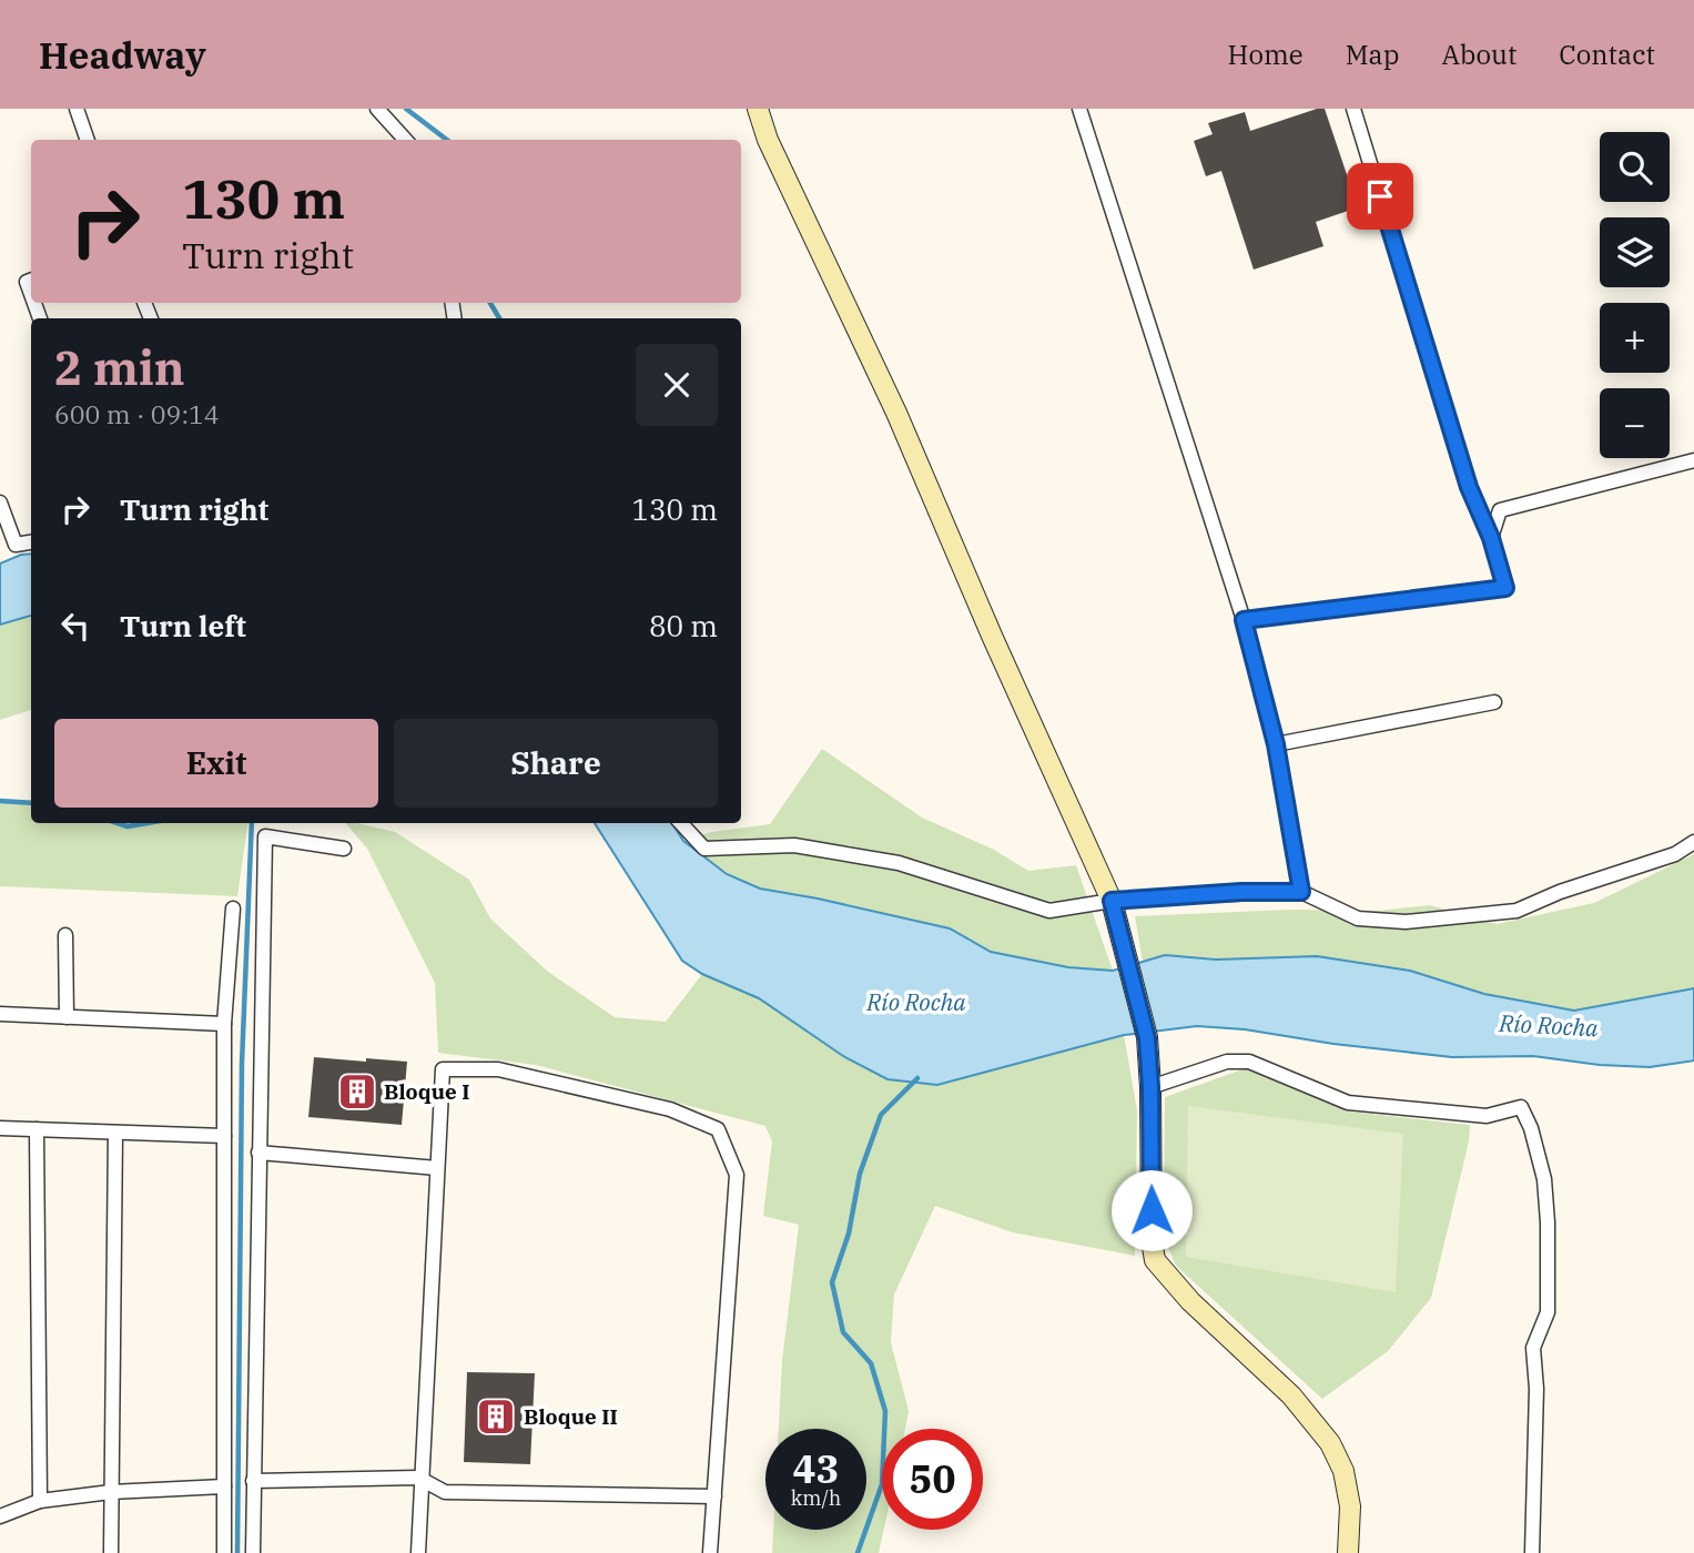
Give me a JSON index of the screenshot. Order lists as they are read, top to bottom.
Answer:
{
  "water": ["Río Rocha"],
  "places": {
    "building": ["Bloque I", "Bloque II"]
  },
  "page": {
    "header": "Headway",
    "nav": [
      "Home",
      "Map",
      "About",
      "Contact"
    ],
    "map_buttons": ["+", "−"],
    "turn": ["130 m", "Turn right"],
    "heading": ["2 min", "600 m · 09:14"],
    "list": [
      {
        "name": "Turn right",
        "value": "130 m"
      },
      {
        "name": "Turn left",
        "value": "80 m"
      }
    ],
    "buttons": ["Exit", "Share"],
    "speed": "43 km/h",
    "limit": "50"
  }
}
